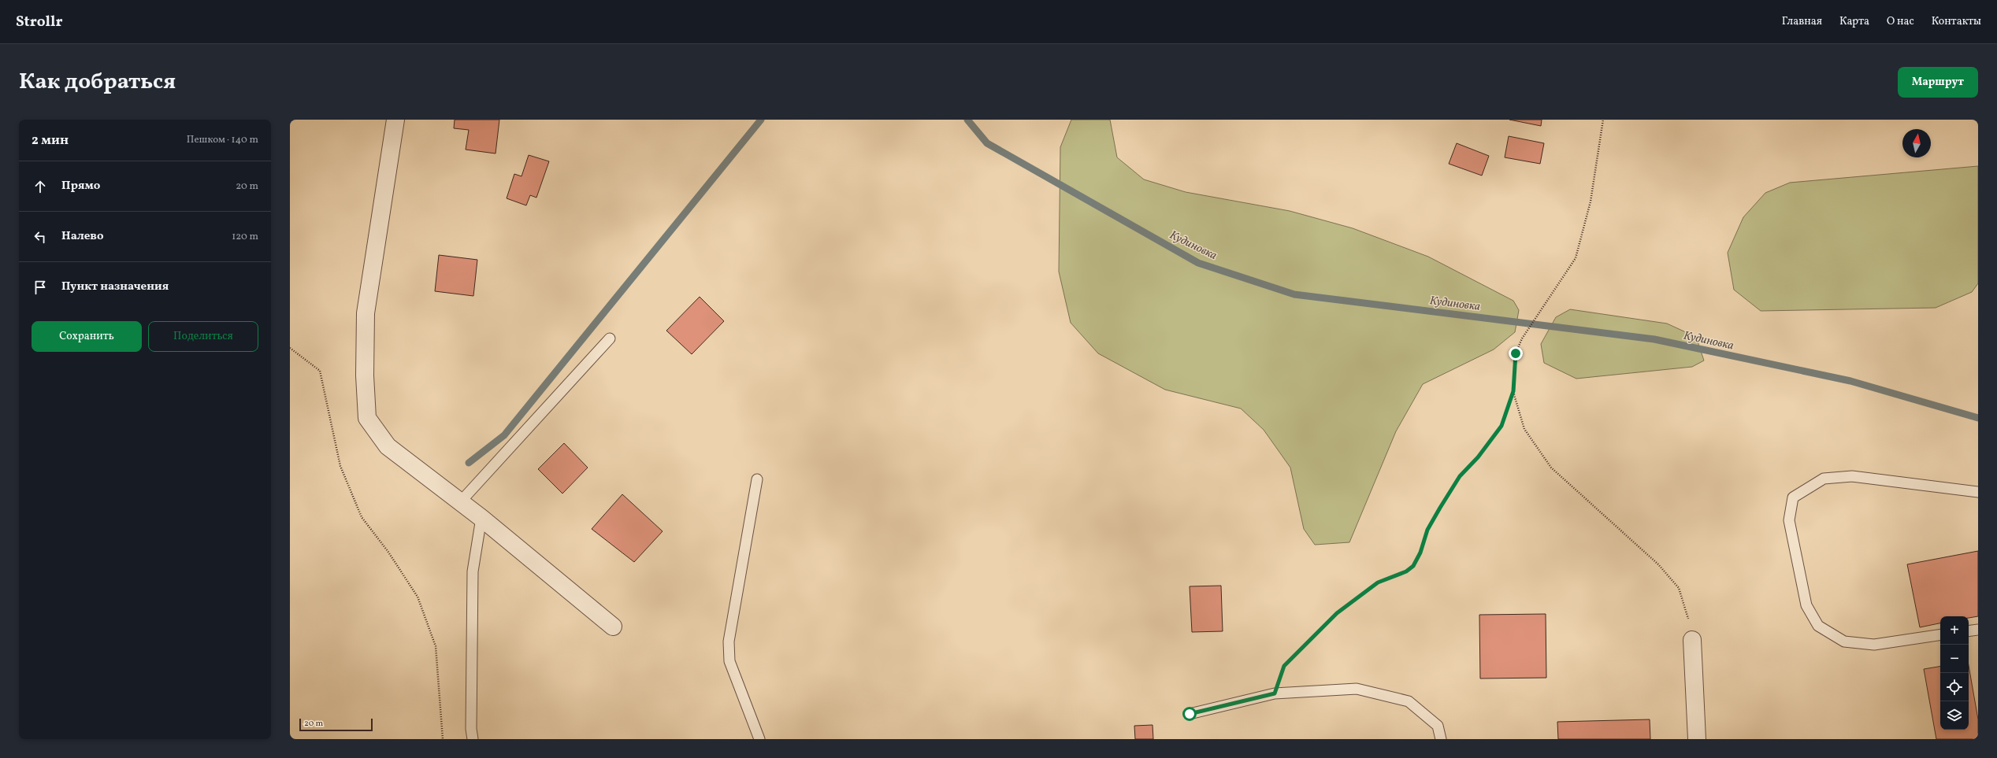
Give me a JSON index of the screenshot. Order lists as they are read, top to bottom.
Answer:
{
  "water": ["Кудиновка"],
  "scale_bar": "20 m",
  "north": "top",
  "page": {
    "header": "Strollr",
    "nav": [
      "Главная",
      "Карта",
      "О нас",
      "Контакты"
    ],
    "title": "Как добраться",
    "buttons": [
      "Маршрут",
      ["Сохранить", "Поделиться"]
    ],
    "heading": ["2 мин", "Пешком · 140 m"],
    "list": [
      ["Прямо", "20 m"],
      ["Налево", "120 m"],
      "Пункт назначения"
    ],
    "map_buttons": ["+", "−"],
    "scale": "20 m"
  }
}
